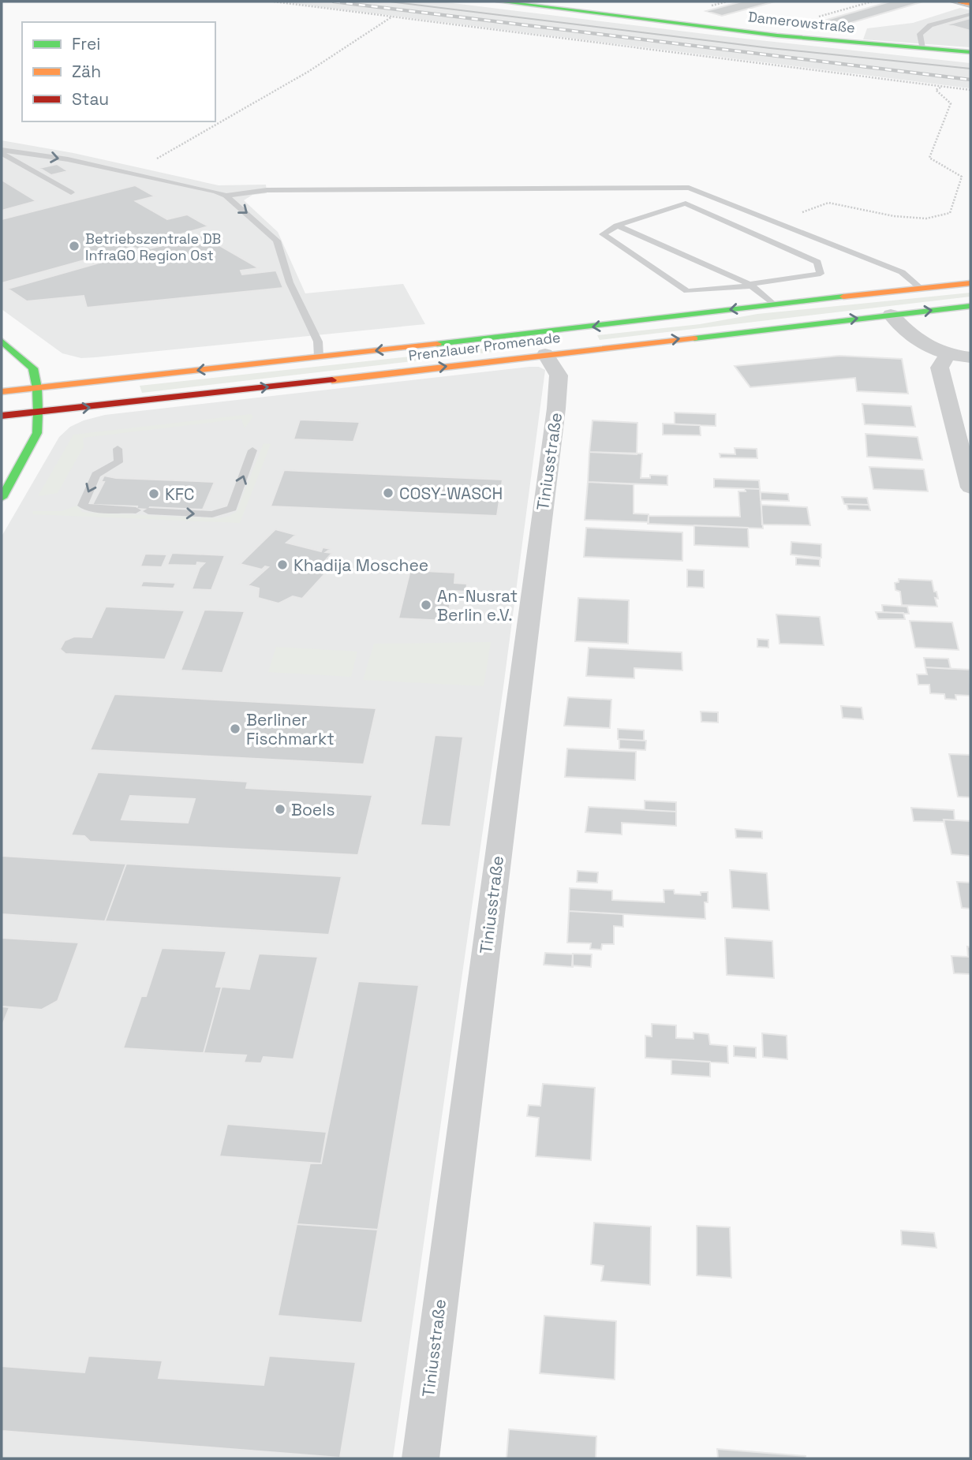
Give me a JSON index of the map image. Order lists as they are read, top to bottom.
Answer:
{
  "streets": {
    "main road": ["Damerowstraße", "Prenzlauer Promenade"],
    "street": ["Tiniusstraße"]
  },
  "crossings": [
    ["Prenzlauer Promenade", "Tiniusstraße"]
  ],
  "places": [
    "Betriebszentrale DB InfraGO Region Ost",
    "COSY-WASCH",
    "KFC",
    "Khadija Moschee",
    "An-Nusrat Berlin e.V.",
    "Berliner Fischmarkt",
    "Boels"
  ],
  "legend": ["Frei", "Zäh", "Stau"]
}
